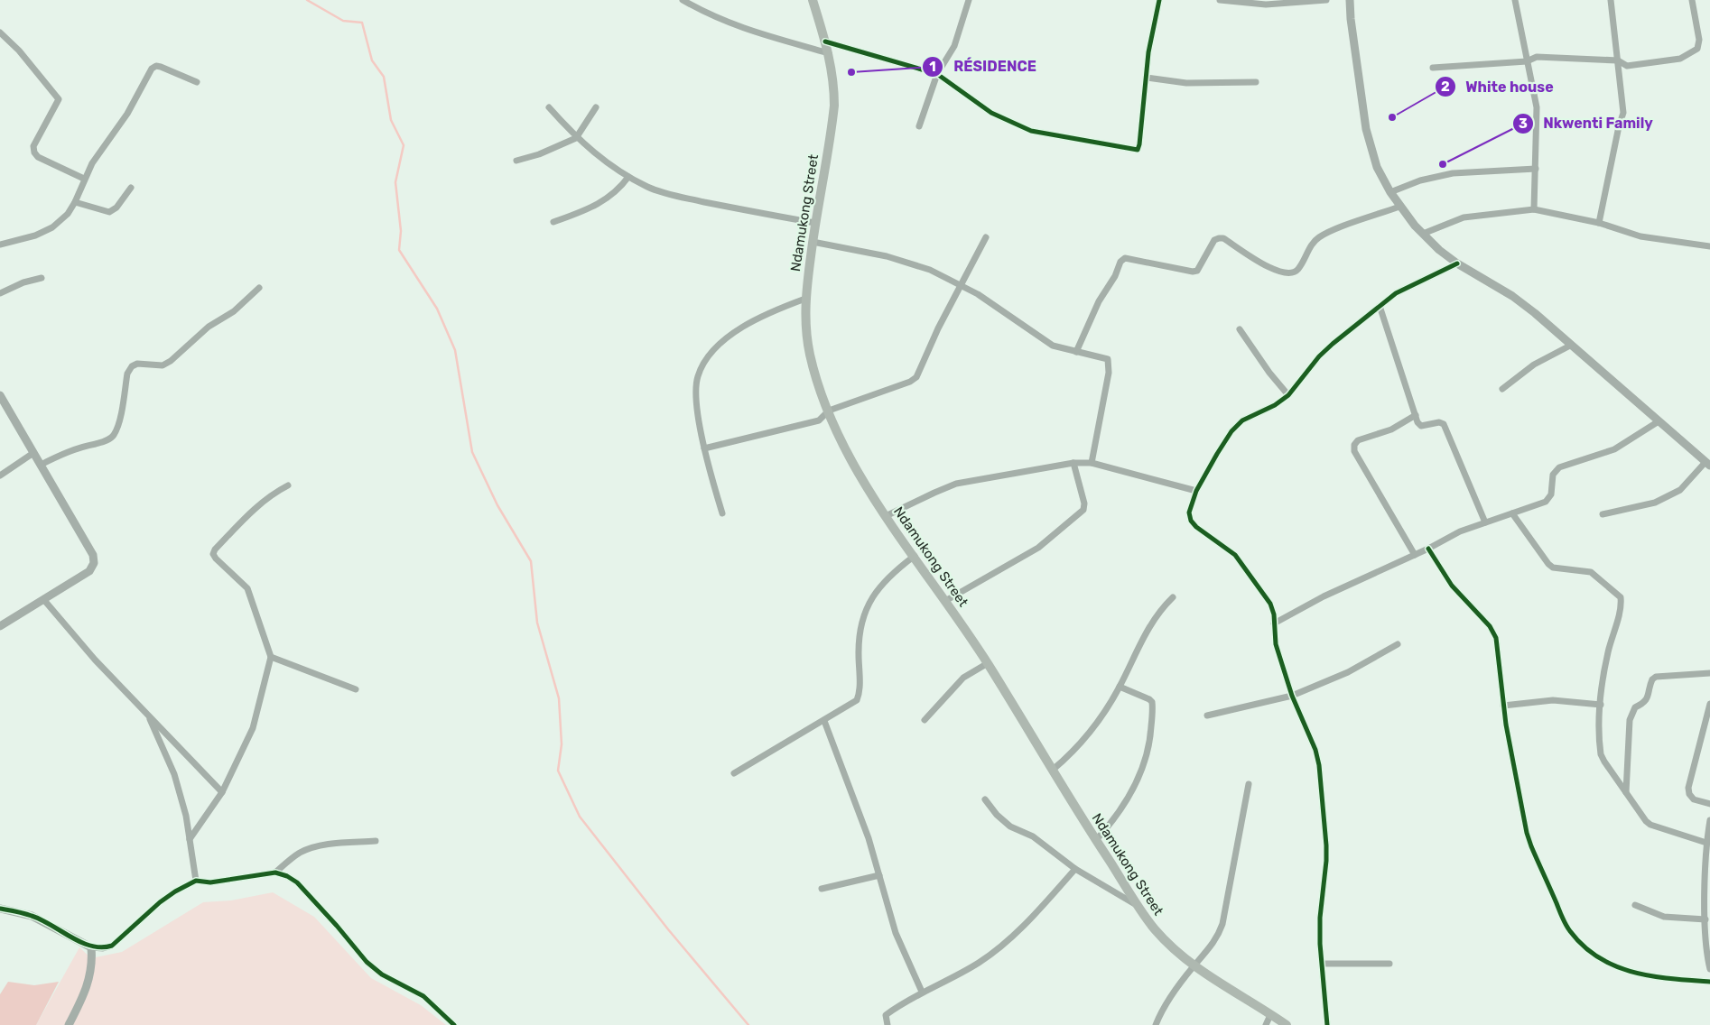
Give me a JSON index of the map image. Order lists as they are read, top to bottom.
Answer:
{
  "streets": {
    "main road": ["Ndamukong Street"]
  },
  "places": ["RÉSIDENCE", "White house", "Nkwenti Family"]
}
